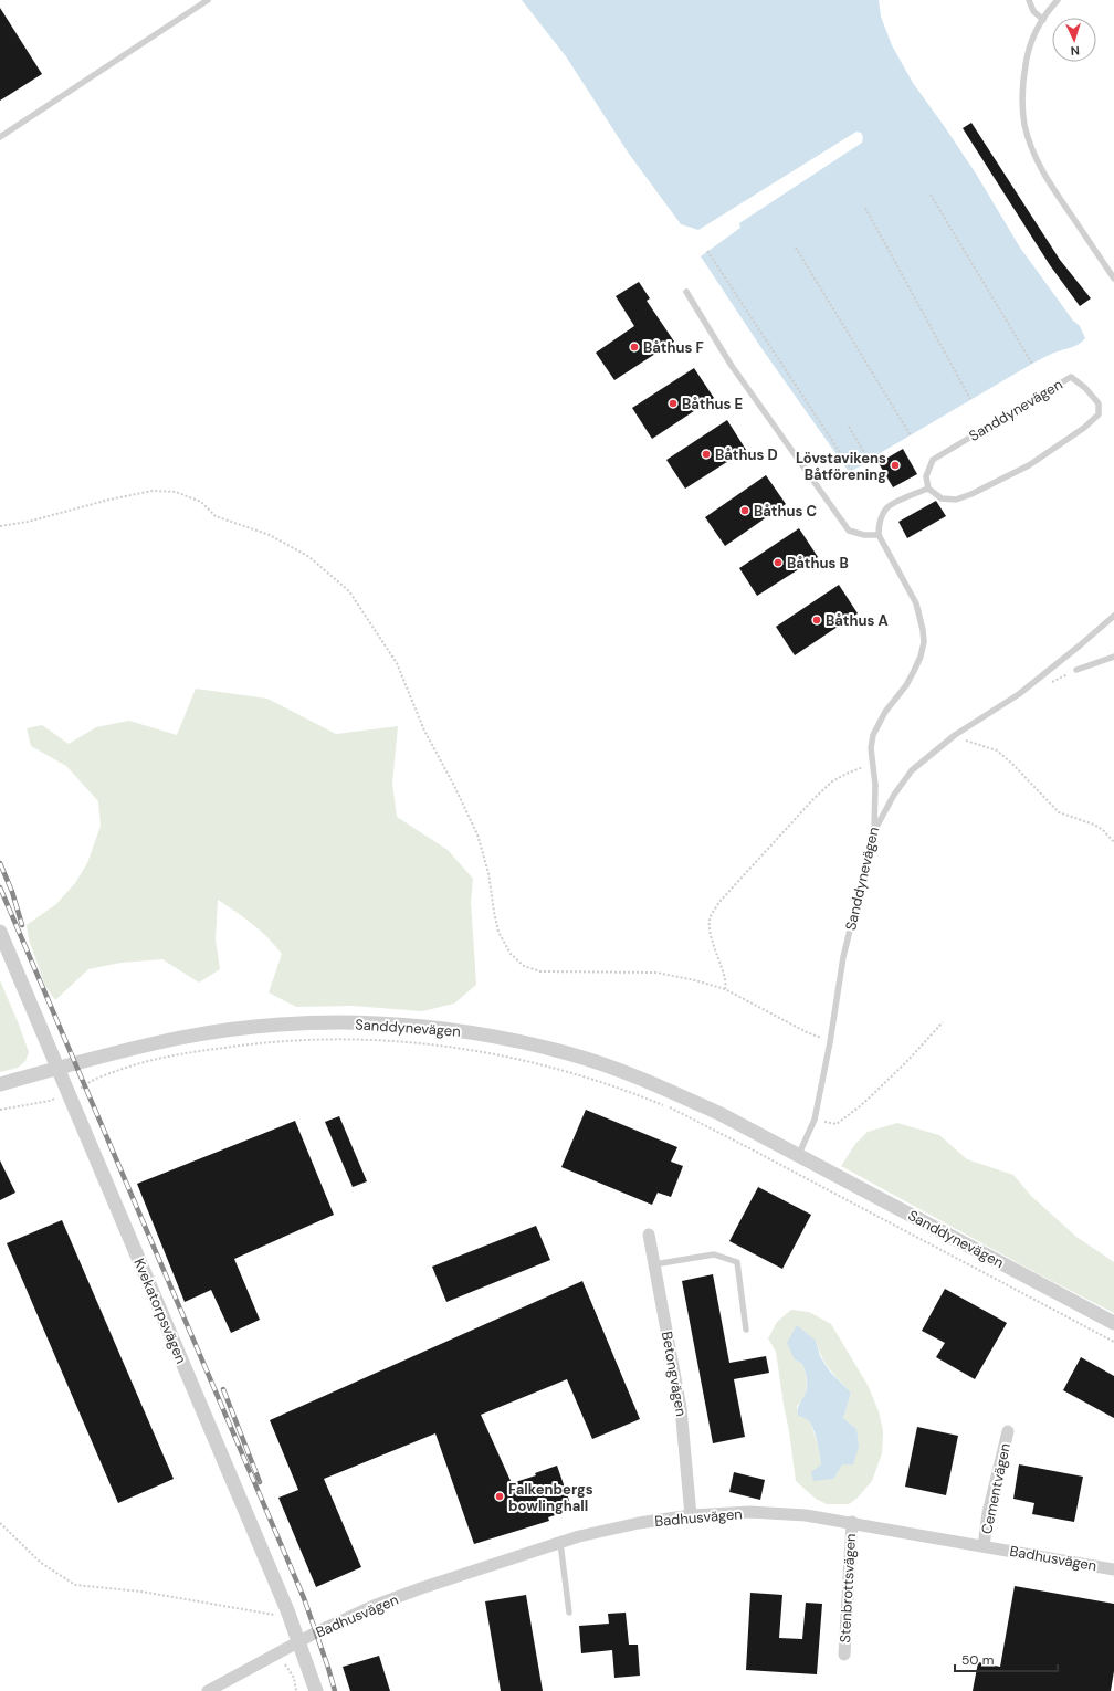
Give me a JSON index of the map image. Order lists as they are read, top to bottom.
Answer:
{
  "streets": {
    "street": [
      "Sanddynevägen",
      "Kvekatorpsvägen",
      "Betongvägen",
      "Cementvägen",
      "Badhusvägen",
      "Stenbrottsvägen"
    ]
  },
  "crossings": [
    ["Sanddynevägen", "Kvekatorpsvägen"],
    ["Kvekatorpsvägen", "Badhusvägen"],
    ["Betongvägen", "Badhusvägen"],
    ["Cementvägen", "Badhusvägen"],
    ["Badhusvägen", "Stenbrottsvägen"]
  ],
  "places": [
    "Båthus F",
    "Båthus E",
    "Båthus D",
    "Lövstavikens Båtförening",
    "Båthus C",
    "Båthus B",
    "Båthus A",
    "Falkenbergs bowlinghall"
  ],
  "scale_bar": "50 m",
  "north": "bottom"
}
